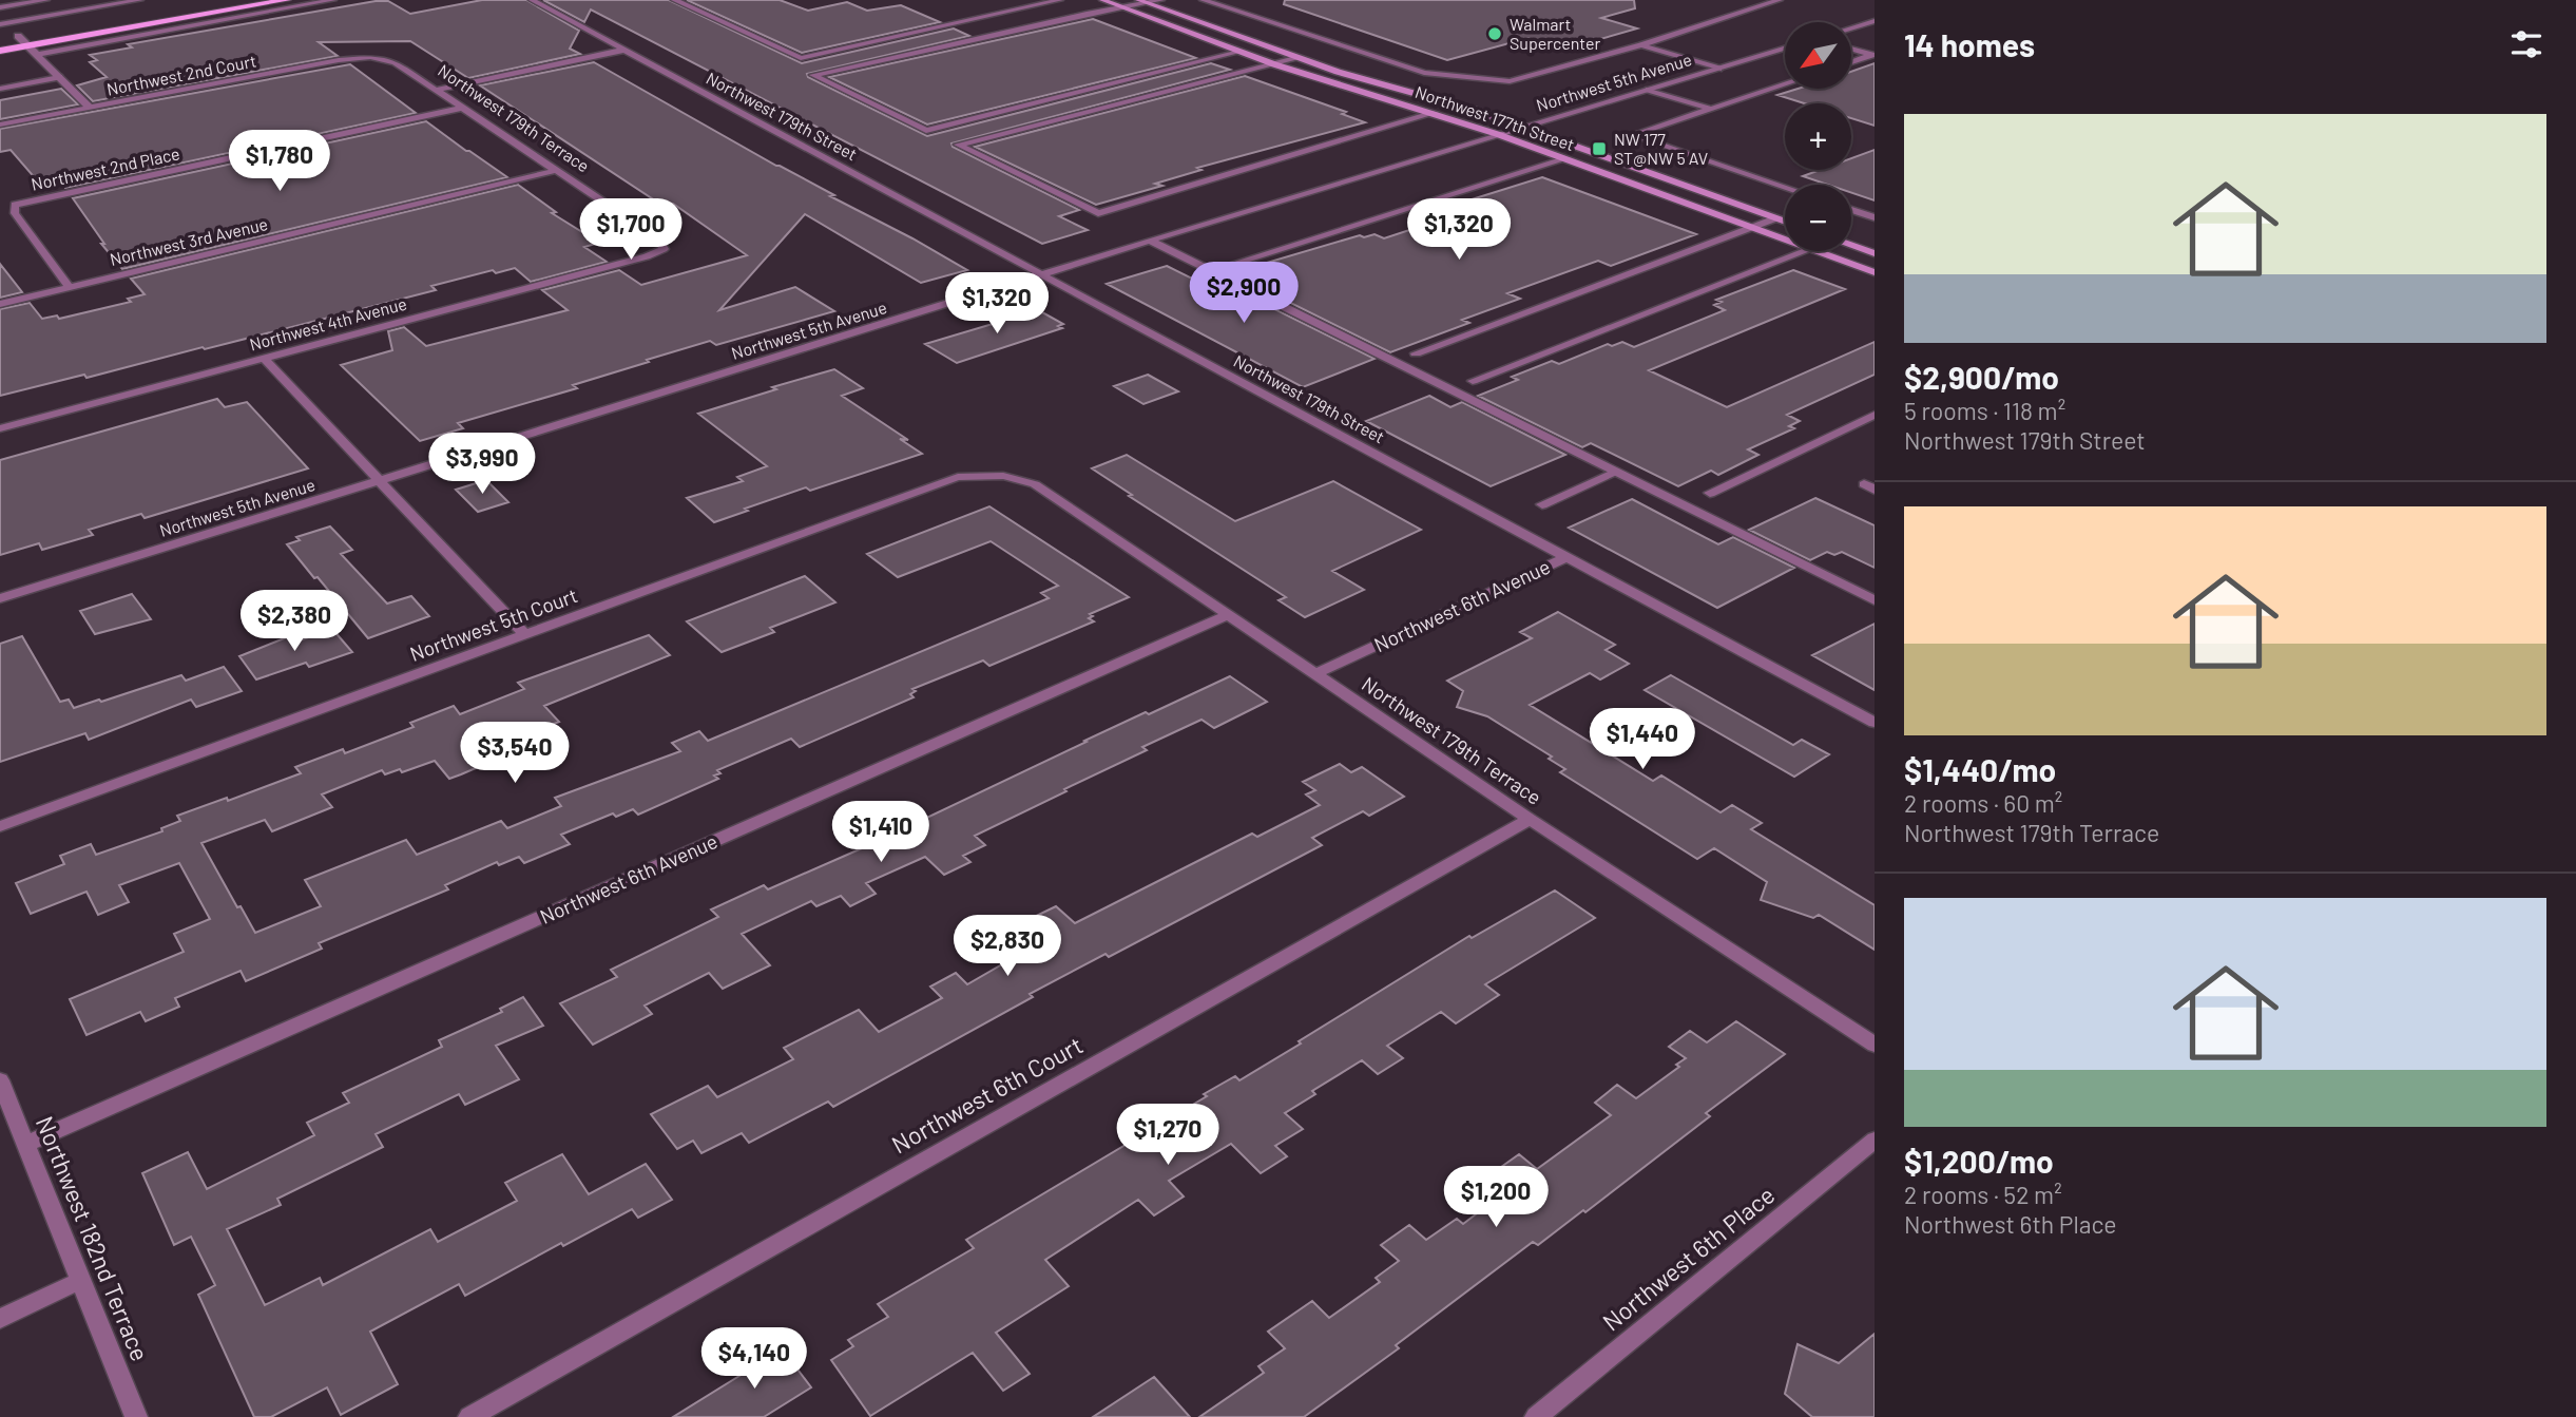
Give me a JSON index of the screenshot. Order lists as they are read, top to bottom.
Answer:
{
  "streets": {
    "street": [
      "Northwest 2nd Court",
      "Northwest 5th Avenue",
      "Northwest 179th Street",
      "Northwest 179th Terrace",
      "Northwest 177th Street",
      "Northwest 2nd Place",
      "Northwest 3rd Avenue",
      "Northwest 4th Avenue",
      "Northwest 6th Avenue",
      "Northwest 5th Court",
      "Northwest 6th Court",
      "Northwest 182nd Terrace",
      "Northwest 6th Place"
    ]
  },
  "crossings": [
    ["Northwest 2nd Court", "Northwest 179th Terrace"],
    ["Northwest 5th Avenue", "Northwest 179th Street"],
    ["Northwest 5th Avenue", "Northwest 177th Street"],
    ["Northwest 179th Street", "Northwest 6th Avenue"],
    ["Northwest 179th Terrace", "Northwest 2nd Place"],
    ["Northwest 179th Terrace", "Northwest 3rd Avenue"],
    ["Northwest 179th Terrace", "Northwest 4th Avenue"],
    ["Northwest 179th Terrace", "Northwest 6th Avenue"],
    ["Northwest 179th Terrace", "Northwest 5th Court"],
    ["Northwest 179th Terrace", "Northwest 6th Court"],
    ["Northwest 2nd Place", "Northwest 3rd Avenue"],
    ["Northwest 6th Avenue", "Northwest 182nd Terrace"]
  ],
  "places": {
    "other": ["Walmart Supercenter"],
    "transit": ["NW 177 ST@NW 5 AV"]
  },
  "north": "bottom left",
  "page": {
    "heading": "14 homes",
    "map_buttons": ["+", "−"],
    "list": [
      {
        "name": "$2,900/mo",
        "note": "5 rooms · 118 m² · Northwest 179th Street"
      },
      {
        "name": "$1,440/mo",
        "note": "2 rooms · 60 m² · Northwest 179th Terrace"
      },
      {
        "name": "$1,200/mo",
        "note": "2 rooms · 52 m² · Northwest 6th Place"
      }
    ],
    "price": [
      "$1,780",
      "$1,700",
      "$1,320",
      "$2,900",
      "$1,320",
      "$3,990",
      "$2,380",
      "$1,440",
      "$3,540",
      "$1,410",
      "$2,830",
      "$1,270",
      "$1,200",
      "$4,140"
    ]
  }
}
